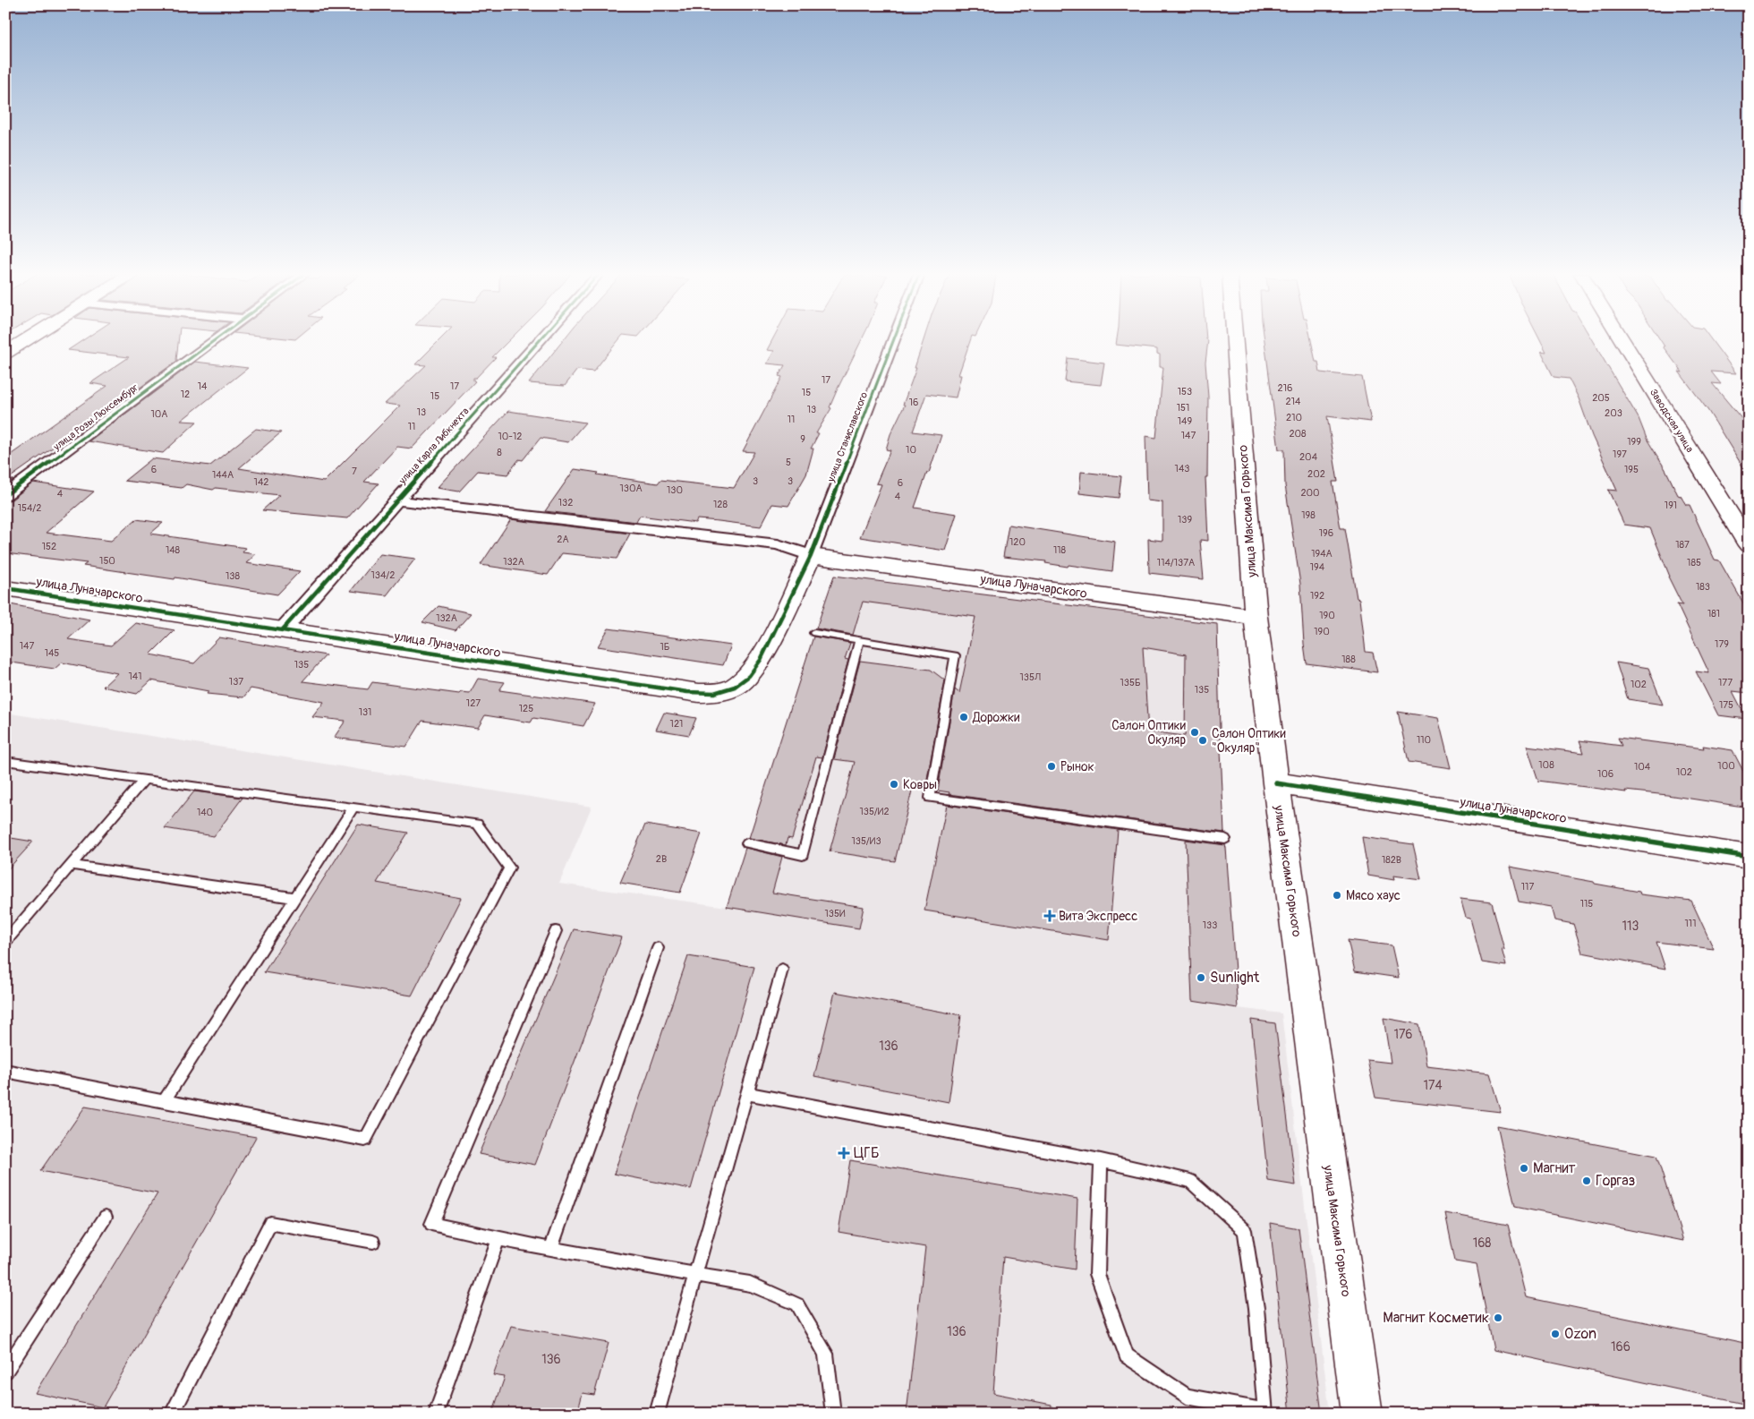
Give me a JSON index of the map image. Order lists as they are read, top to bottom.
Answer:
{
  "streets": {
    "main road": ["Заводская улица", "улица Максима Горького", "улица Луначарского"],
    "street": ["улица Розы Люксембург", "улица Станиславского", "улица Карла Либкнехта"]
  },
  "crossings": [
    ["улица Станиславского", "улица Луначарского"],
    ["улица Карла Либкнехта", "улица Луначарского"],
    ["улица Максима Горького", "улица Луначарского"]
  ],
  "places": {
    "other": [
      "Дорожки",
      "Салон Оптики Окуляр",
      "Салон Оптики \"Окуляр\"",
      "Рынок",
      "Ковры",
      "Мясо хаус",
      "Sunlight",
      "Магнит",
      "Горгаз",
      "Магнит Косметик",
      "Ozon"
    ],
    "health": ["Вита Экспресс", "ЦГБ"]
  },
  "house_numbers": [
    "17",
    "14",
    "17",
    "216",
    "153",
    "15",
    "12",
    "15",
    "205",
    "214",
    "16",
    "151",
    "13",
    "13",
    "203",
    "10А",
    "210",
    "11",
    "149",
    "11",
    "208",
    "147",
    "10-12",
    "9",
    "199",
    "10",
    "8",
    "197",
    "204",
    "5",
    "143",
    "6",
    "195",
    "7",
    "202",
    "144А",
    "3",
    "3",
    "142",
    "6",
    "130А",
    "130",
    "200",
    "4",
    "4",
    "132",
    "128",
    "191",
    "154/2",
    "198",
    "139",
    "196",
    "2А",
    "120",
    "187",
    "152",
    "148",
    "118",
    "194А",
    "150",
    "132А",
    "114/137А",
    "185",
    "194",
    "134/2",
    "138",
    "183",
    "192",
    "181",
    "190",
    "132А",
    "190",
    "179",
    "147",
    "1Б",
    "145",
    "188",
    "135",
    "141",
    "135Л",
    "137",
    "135Б",
    "177",
    "102",
    "135",
    "127",
    "175",
    "125",
    "131",
    "121",
    "110",
    "108",
    "100",
    "104",
    "102",
    "106",
    "135/И2",
    "140",
    "135/И3",
    "2В",
    "182В",
    "117",
    "115",
    "135И",
    "111",
    "133",
    "113",
    "176",
    "136",
    "174",
    "168",
    "136",
    "166",
    "136"
  ]
}
